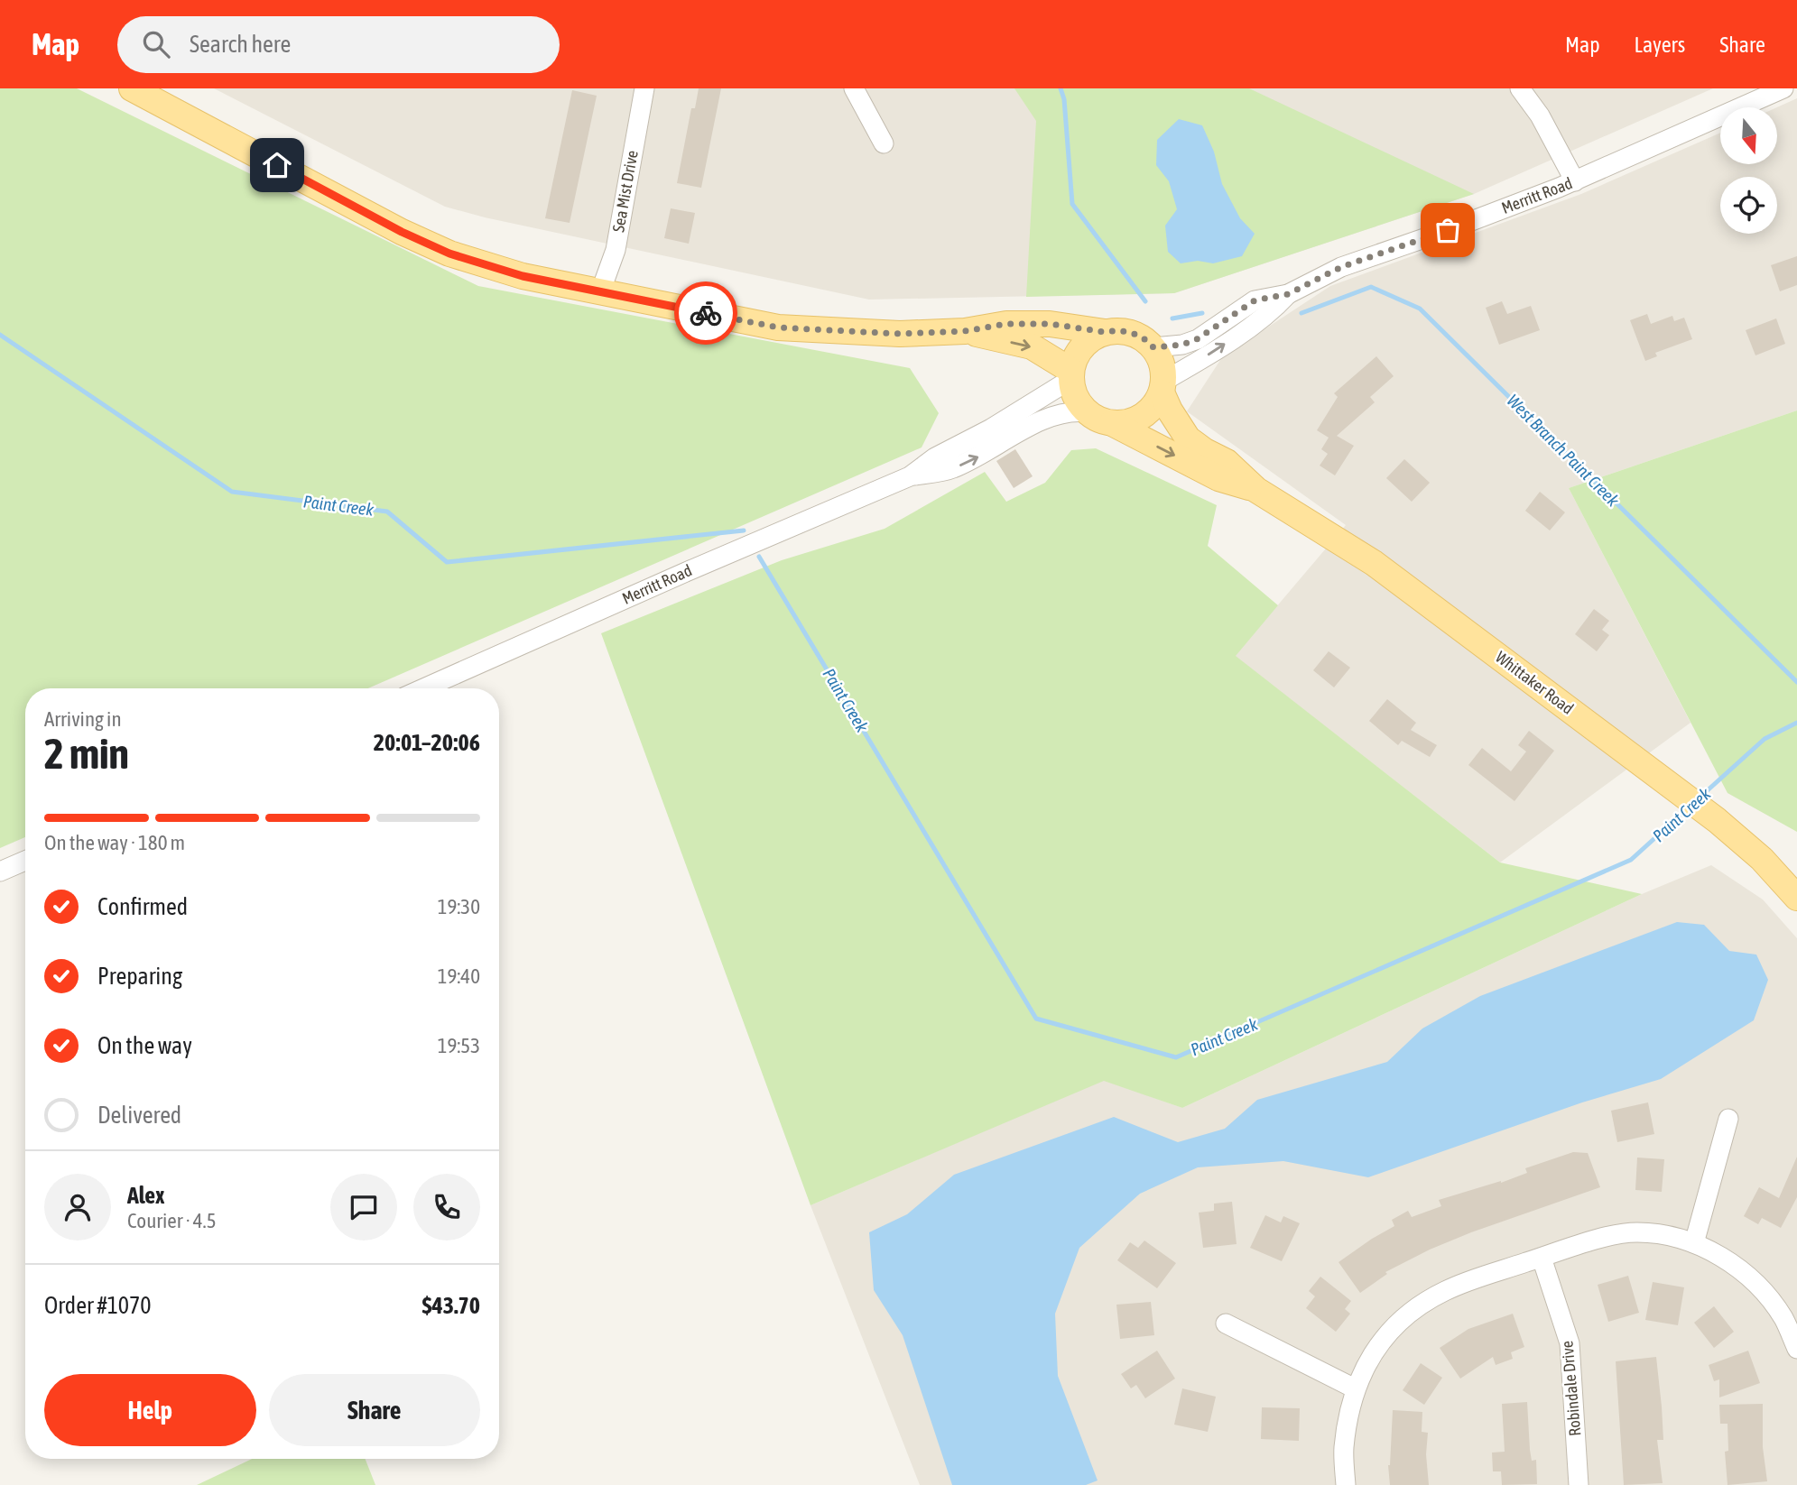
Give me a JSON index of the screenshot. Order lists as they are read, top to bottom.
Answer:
{
  "streets": {
    "main road": ["Whittaker Road"],
    "street": ["Sea Mist Drive", "Merritt Road", "Robindale Drive"]
  },
  "crossings": [
    ["Merritt Road", "Whittaker Road"]
  ],
  "water": ["West Branch Paint Creek", "Paint Creek"],
  "north": "bottom",
  "page": {
    "header": "Map",
    "search": "Search here",
    "nav": ["Map", "Layers", "Share"],
    "heading": ["2 min", "Arriving in", "20:01–20:06"],
    "panel": [
      "Alex",
      "Courier · 4.5",
      "Order #1070",
      "$43.70"
    ],
    "bar": "On the way · 180 m",
    "list": [
      ["Confirmed", "19:30"],
      ["Preparing", "19:40"],
      ["On the way", "19:53"],
      "Delivered"
    ],
    "buttons": ["Help", "Share"]
  }
}
